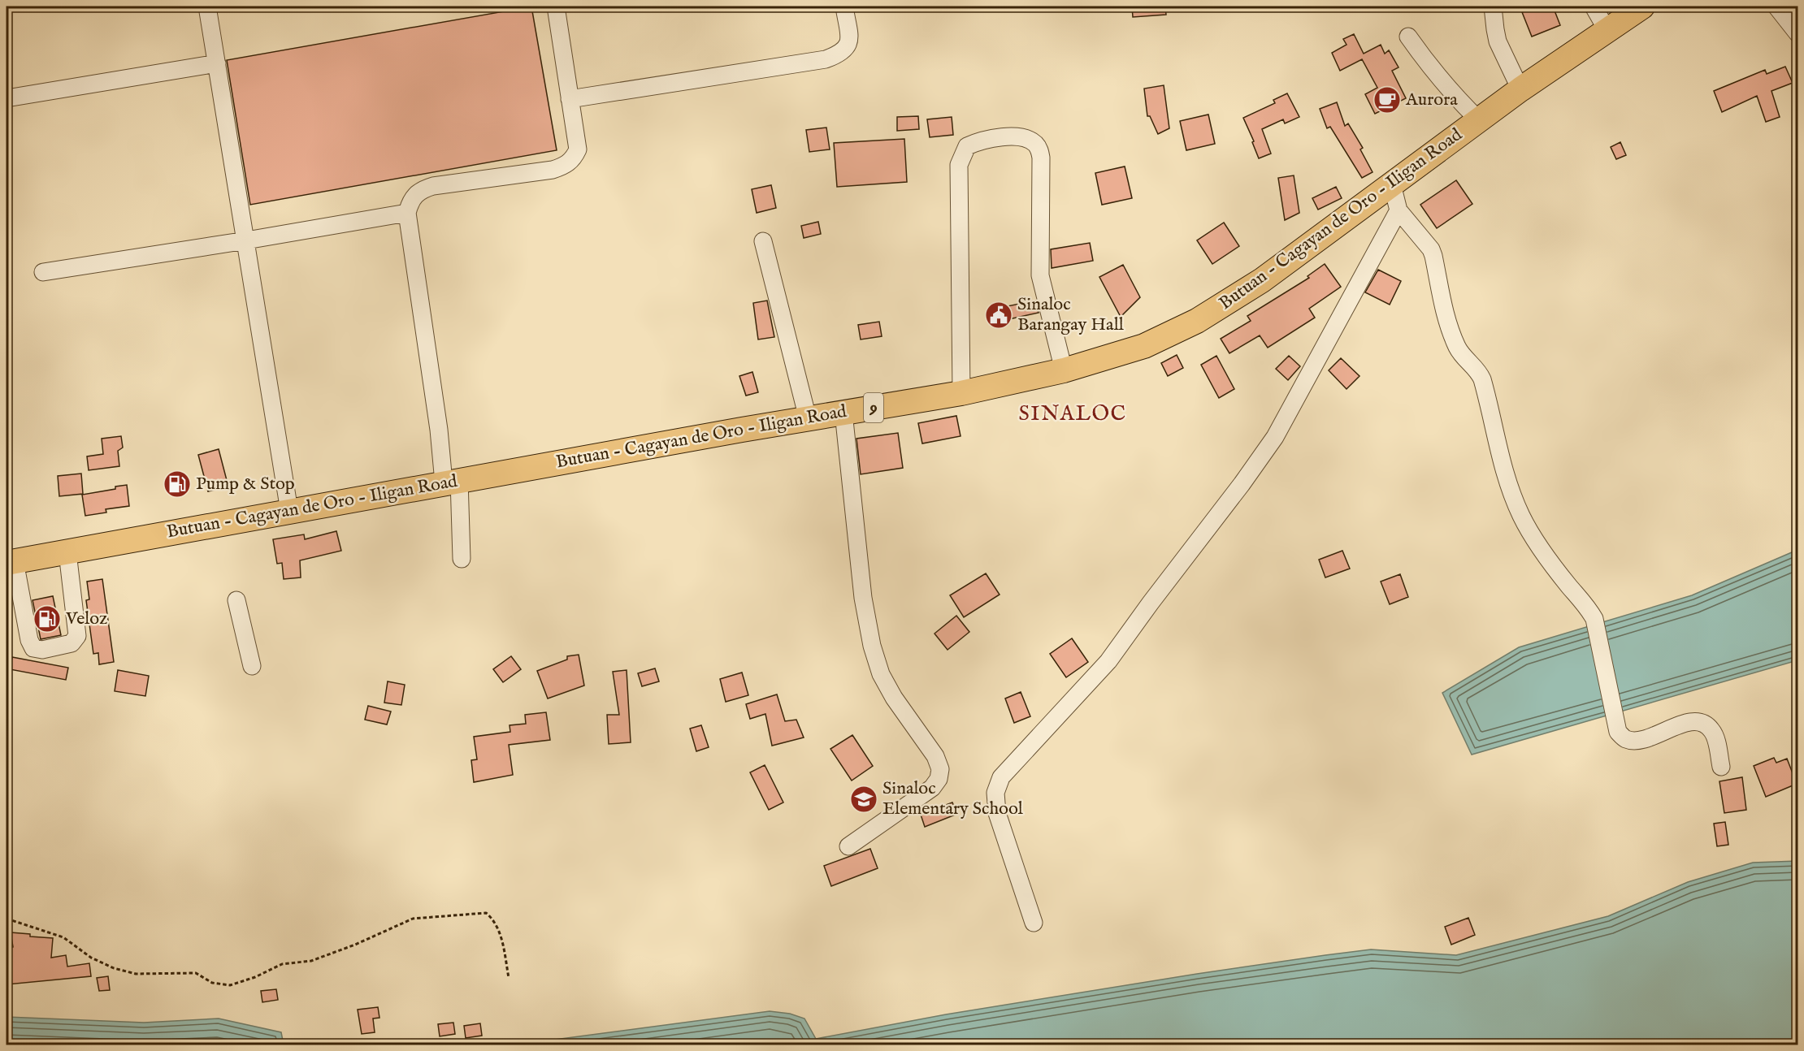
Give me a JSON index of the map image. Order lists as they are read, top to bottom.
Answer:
{
  "streets": {
    "highway": ["Butuan - Cagayan de Oro - Iligan Road", "9"]
  },
  "districts": ["SINALOC"],
  "places": {
    "cafe": ["Aurora"],
    "public building": ["Sinaloc Barangay Hall"],
    "fuel station": ["Pump & Stop", "Veloz"],
    "school or university": ["Sinaloc Elementary School"]
  }
}
